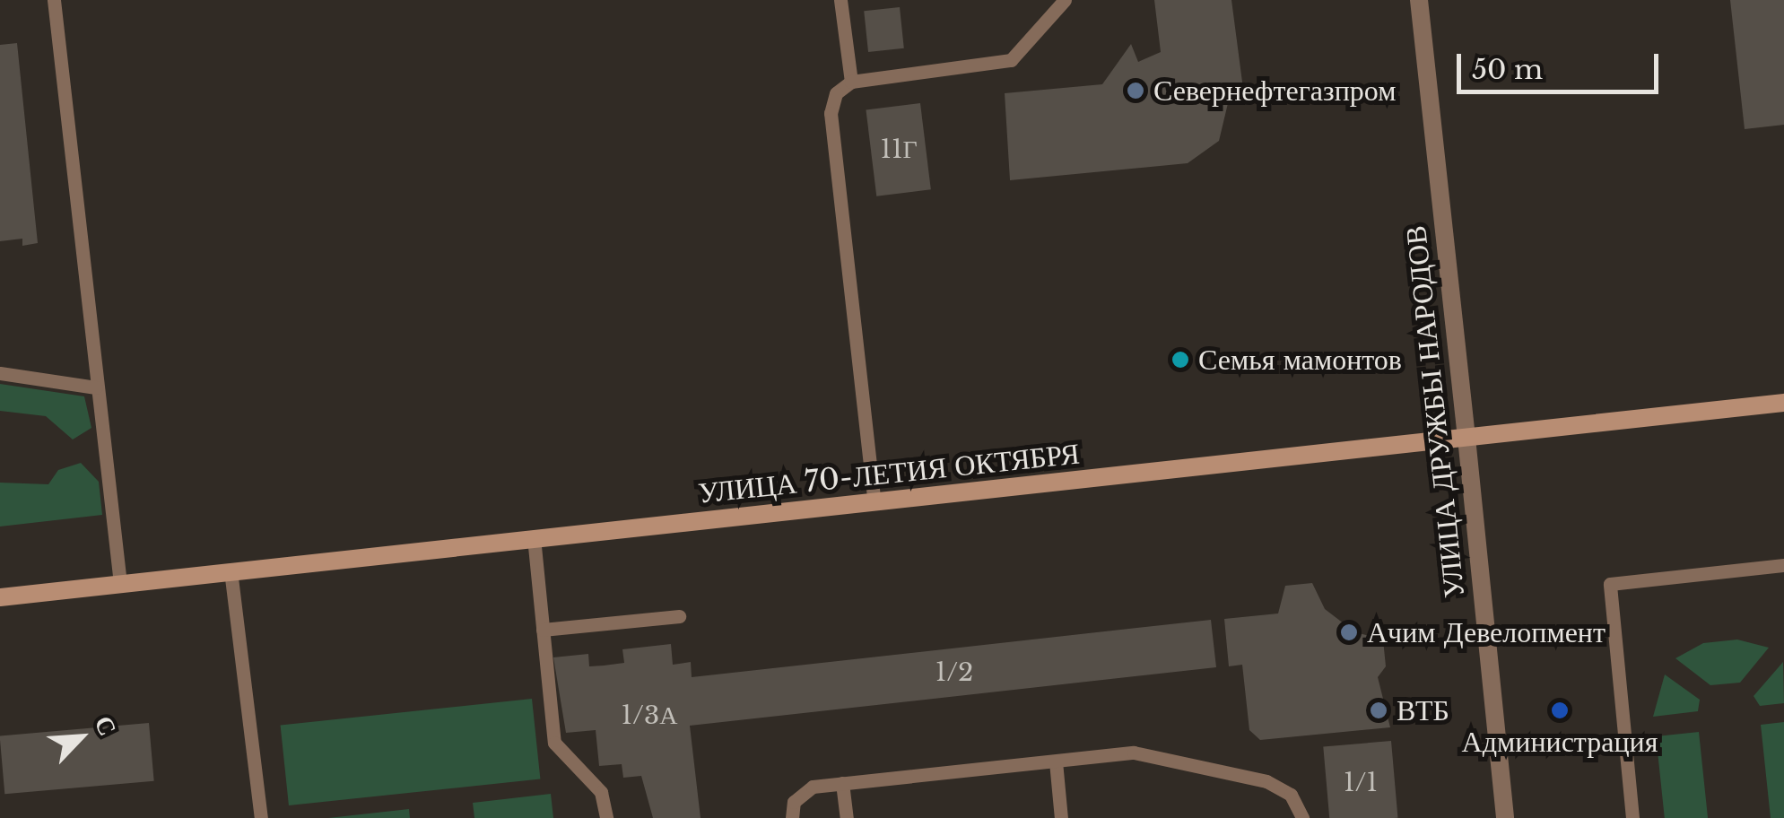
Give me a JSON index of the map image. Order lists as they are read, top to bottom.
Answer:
{
  "streets": {
    "main road": ["УЛИЦА 70-ЛЕТИЯ ОКТЯБРЯ"],
    "street": ["УЛИЦА ДРУЖБЫ НАРОДОВ"]
  },
  "crossings": [
    ["УЛИЦА ДРУЖБЫ НАРОДОВ", "УЛИЦА 70-ЛЕТИЯ ОКТЯБРЯ"]
  ],
  "places": [
    "Севернефтегазпром",
    "Семья мамонтов",
    "Ачим Девелопмент",
    "ВТБ",
    "Администрация"
  ],
  "house_numbers": [
    "11Г",
    "1/2",
    "1/3А",
    "1/1"
  ],
  "scale_bar": "50 m",
  "north": "top right"
}
